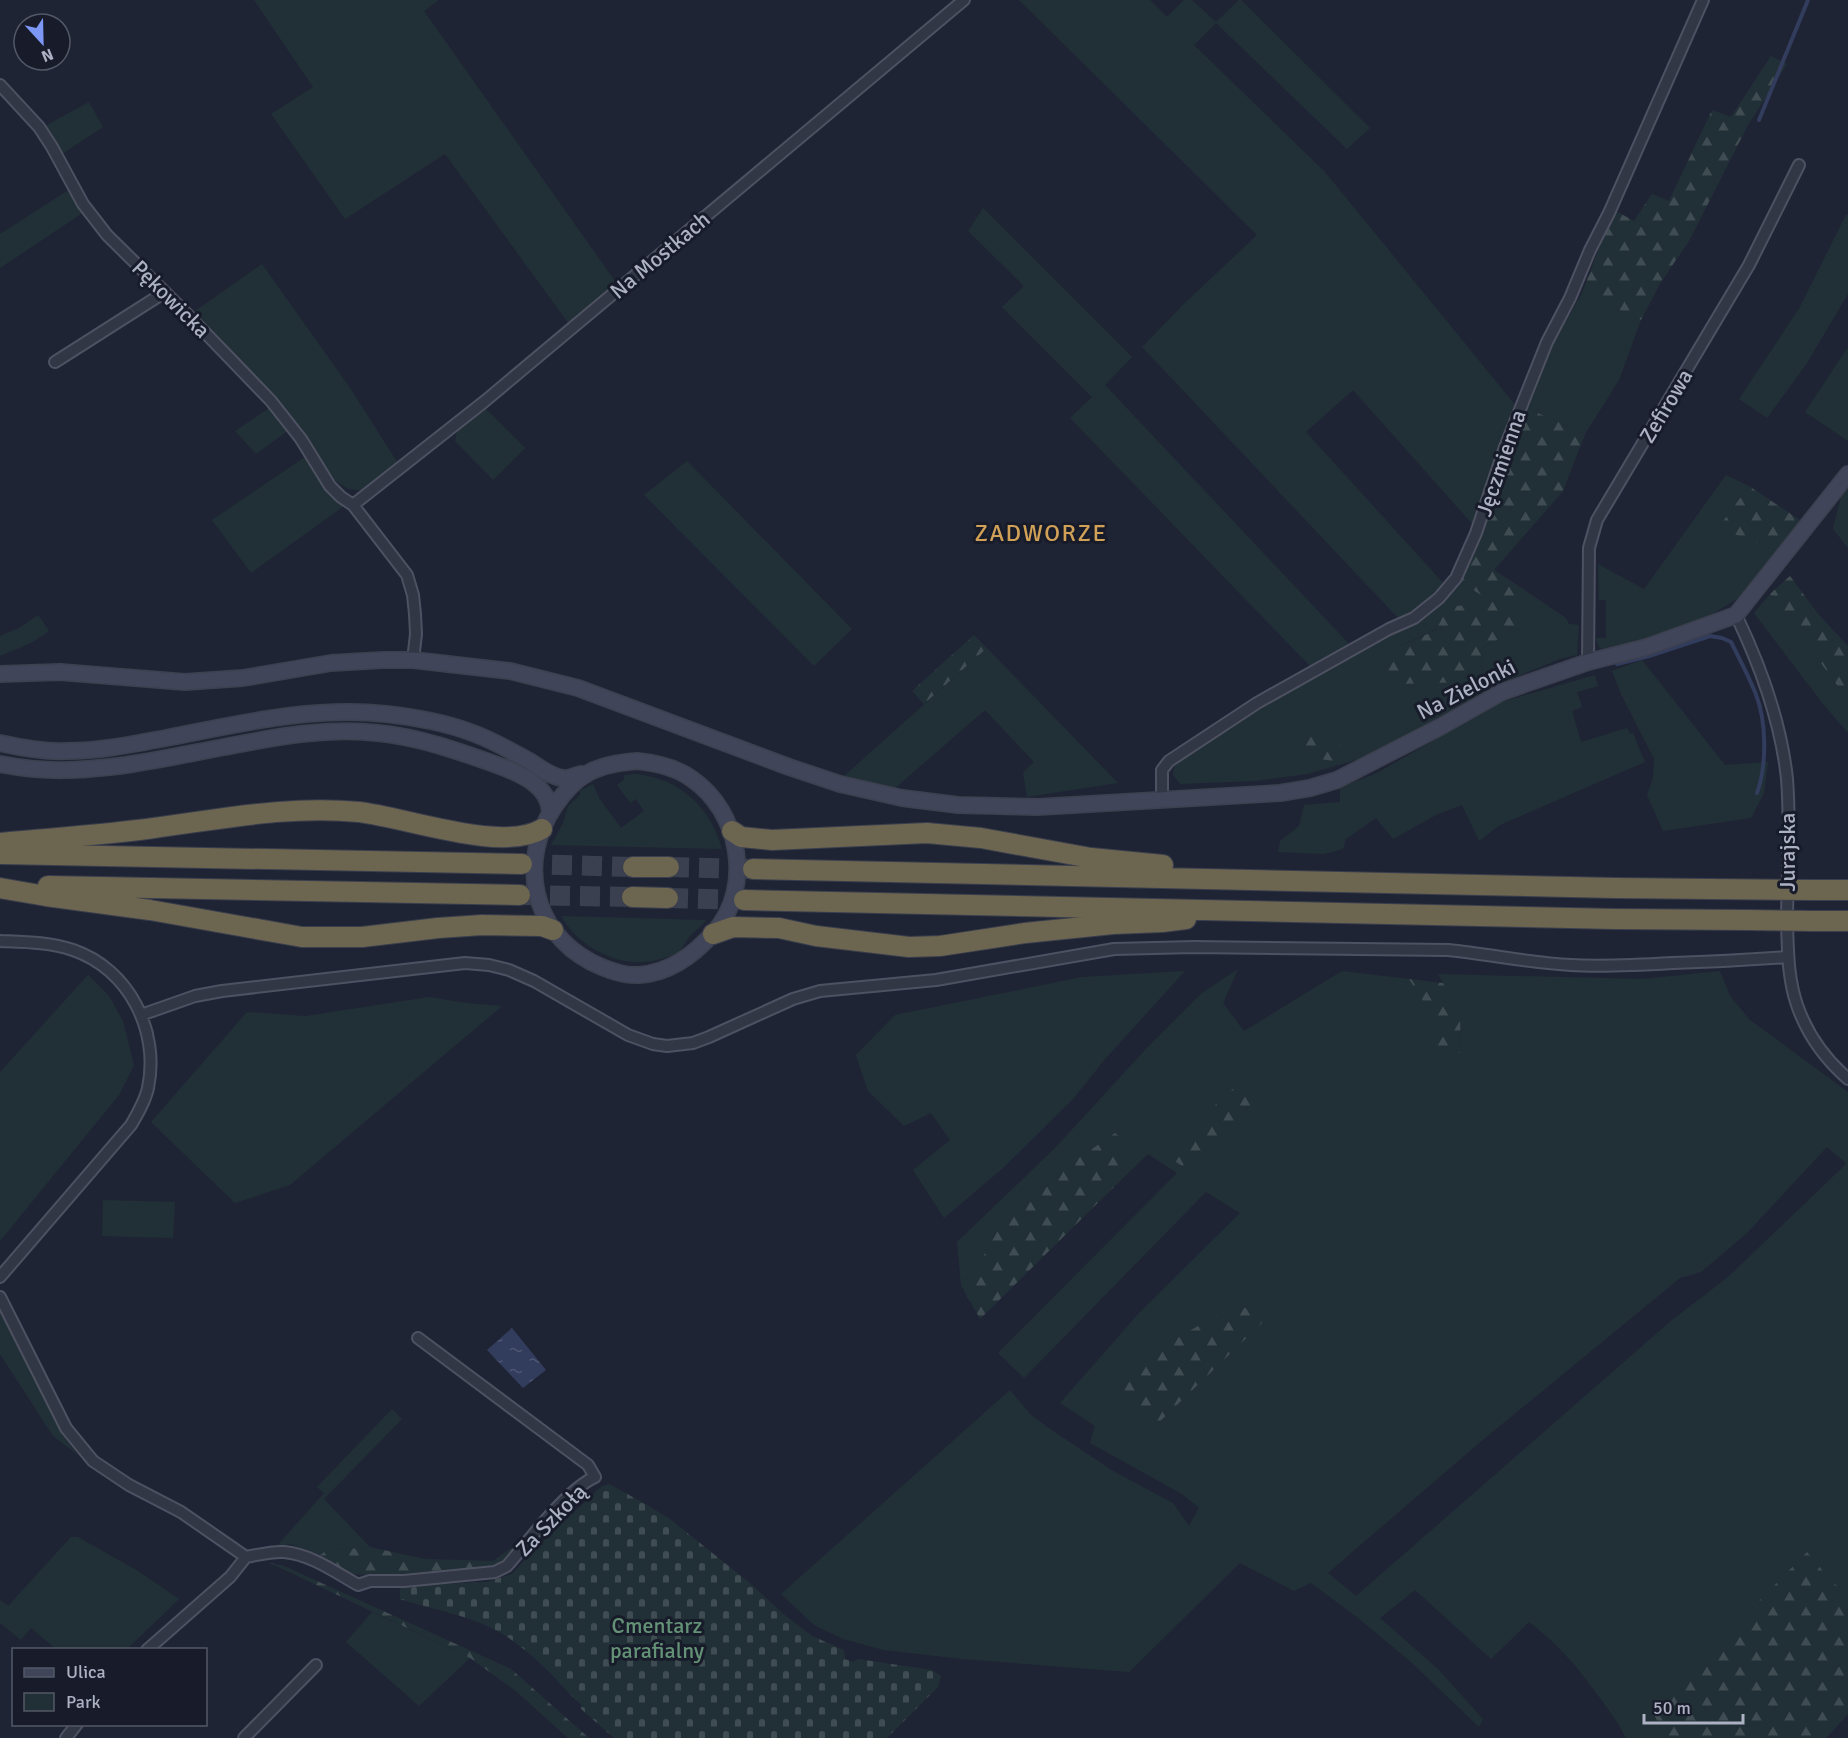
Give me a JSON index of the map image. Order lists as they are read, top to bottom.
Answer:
{
  "streets": {
    "street": [
      "Na Mostkach",
      "Pękowicka",
      "Zefirowa",
      "Jęczmienna",
      "Na Zielonki",
      "Jurajska",
      "Za Szkołą"
    ]
  },
  "crossings": [
    ["Na Mostkach", "Pękowicka"],
    ["Pękowicka", "Na Zielonki"],
    ["Zefirowa", "Na Zielonki"],
    ["Jęczmienna", "Na Zielonki"],
    ["Na Zielonki", "Jurajska"]
  ],
  "districts": ["ZADWORZE"],
  "parks": ["Cmentarz parafialny"],
  "legend": ["Ulica", "Park"],
  "scale_bar": "50 m",
  "north": "bottom"
}
